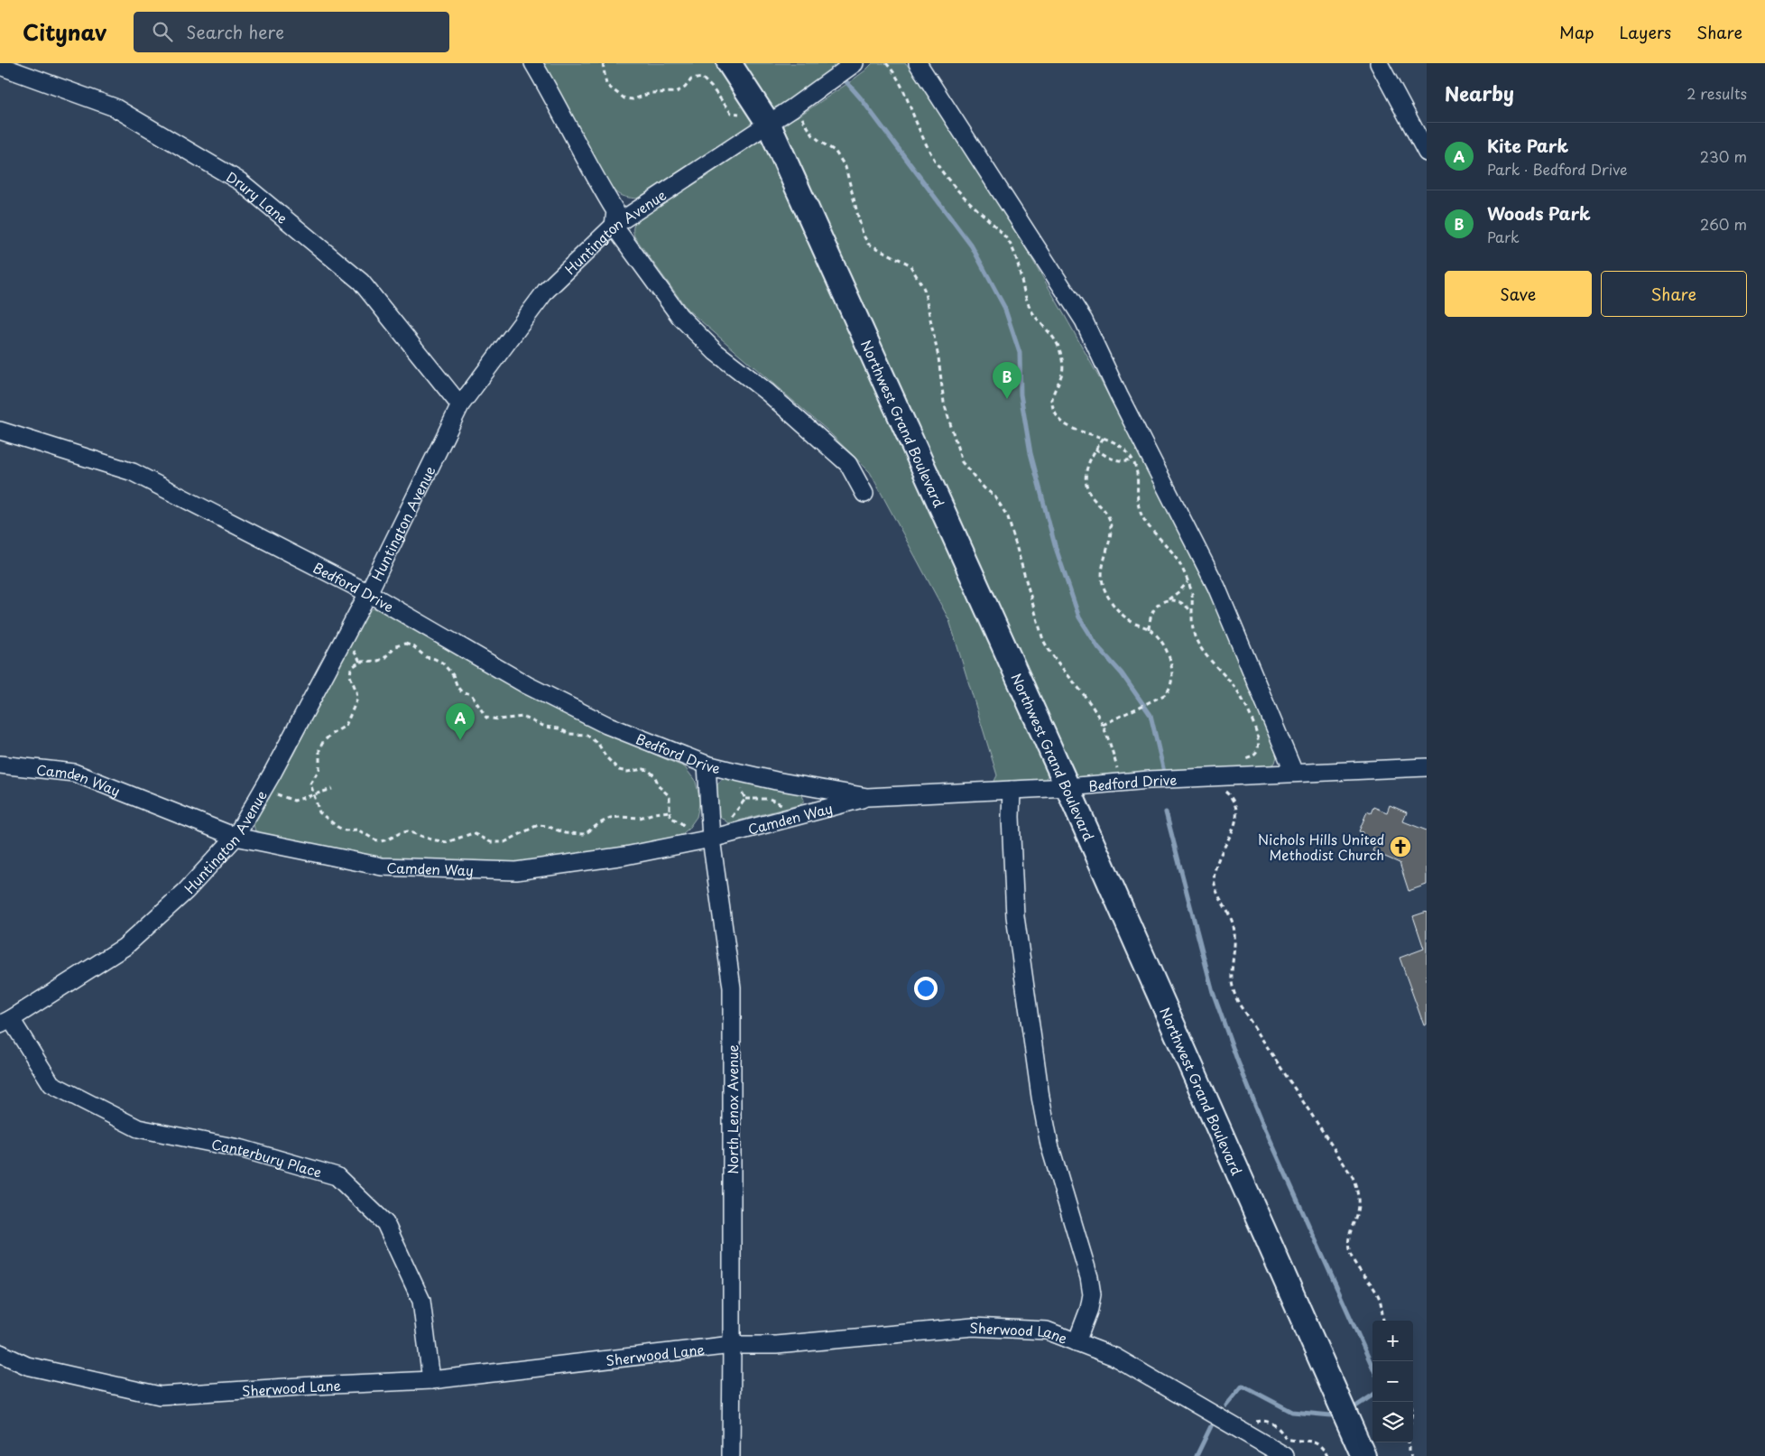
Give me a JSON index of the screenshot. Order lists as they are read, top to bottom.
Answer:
{
  "streets": {
    "street": [
      "Drury Lane",
      "Huntington Avenue",
      "Northwest Grand Boulevard",
      "Bedford Drive",
      "Camden Way",
      "North Lenox Avenue",
      "Canterbury Place",
      "Sherwood Lane"
    ]
  },
  "crossings": [
    ["Drury Lane", "Huntington Avenue"],
    ["Huntington Avenue", "Northwest Grand Boulevard"],
    ["Huntington Avenue", "Bedford Drive"],
    ["Huntington Avenue", "Camden Way"],
    ["Huntington Avenue", "Canterbury Place"],
    ["Northwest Grand Boulevard", "Bedford Drive"],
    ["Bedford Drive", "Camden Way"],
    ["Bedford Drive", "North Lenox Avenue"],
    ["Camden Way", "North Lenox Avenue"],
    ["North Lenox Avenue", "Sherwood Lane"],
    ["Canterbury Place", "Sherwood Lane"]
  ],
  "places": {
    "church": ["Nichols Hills United Methodist Church"]
  },
  "page": {
    "header": "Citynav",
    "search": "Search here",
    "nav": ["Map", "Layers", "Share"],
    "heading": ["Nearby", "2 results"],
    "list": [
      {
        "mark": "A",
        "name": "Kite Park",
        "note": "Park · Bedford Drive",
        "value": "230 m"
      },
      {
        "mark": "B",
        "name": "Woods Park",
        "note": "Park",
        "value": "260 m"
      }
    ],
    "buttons": ["Save", "Share"],
    "pins": ["B", "A"],
    "map_buttons": ["+", "−"]
  }
}
